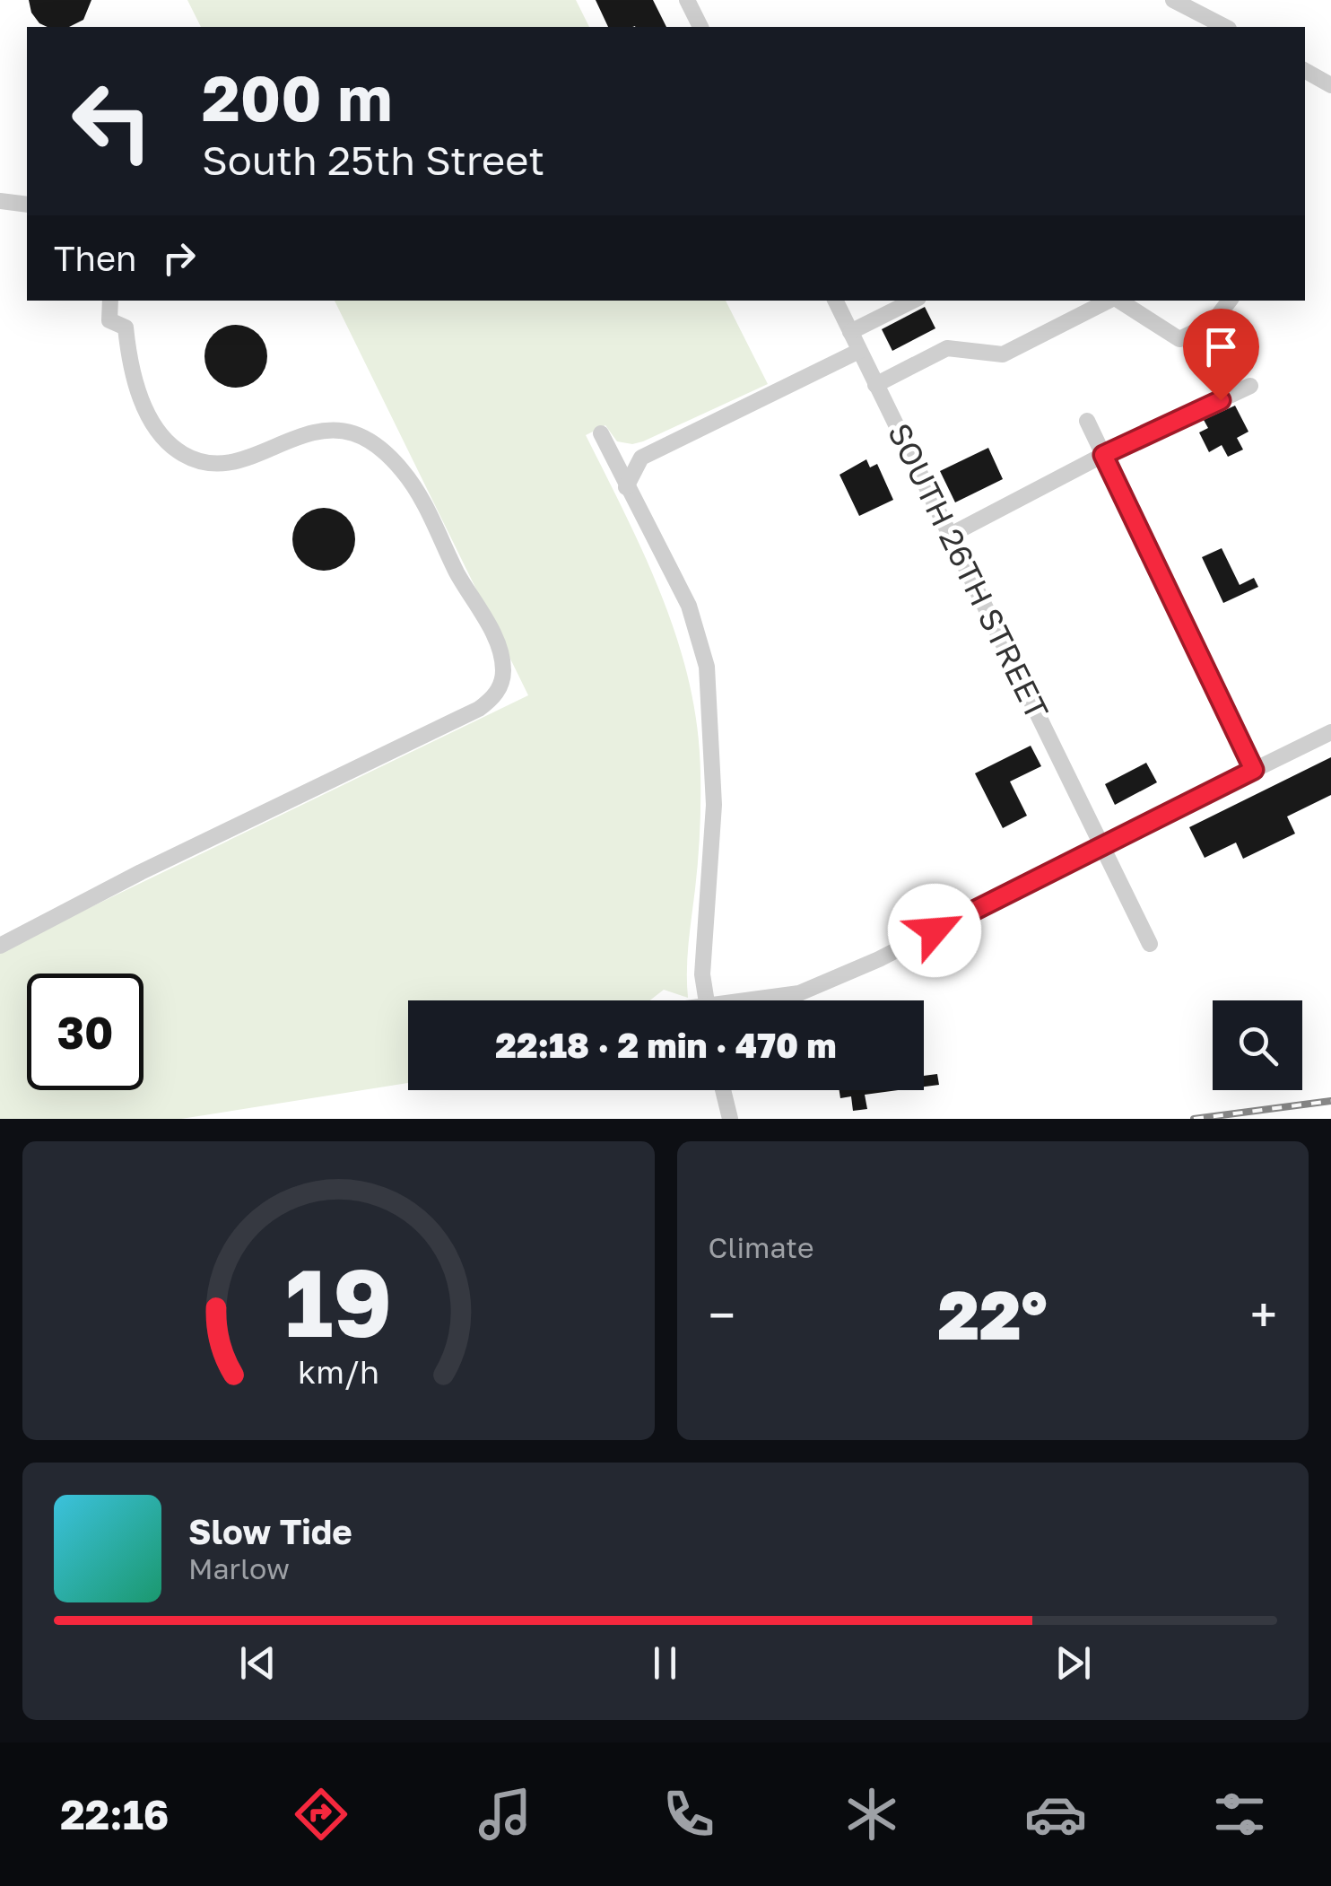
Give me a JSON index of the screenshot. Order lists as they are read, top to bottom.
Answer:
{
  "streets": {
    "street": ["SOUTH 26TH STREET"]
  },
  "page": {
    "turn": ["200 m", "South 25th Street"],
    "then": "Then",
    "limit": "30",
    "trip": "22:18 · 2 min · 470 m",
    "tile": "Climate",
    "heat": ["−", "22°", "+"],
    "song": ["Slow Tide", "Marlow"],
    "tabs": "22:16",
    "gauge": ["19", "km/h"]
  }
}
